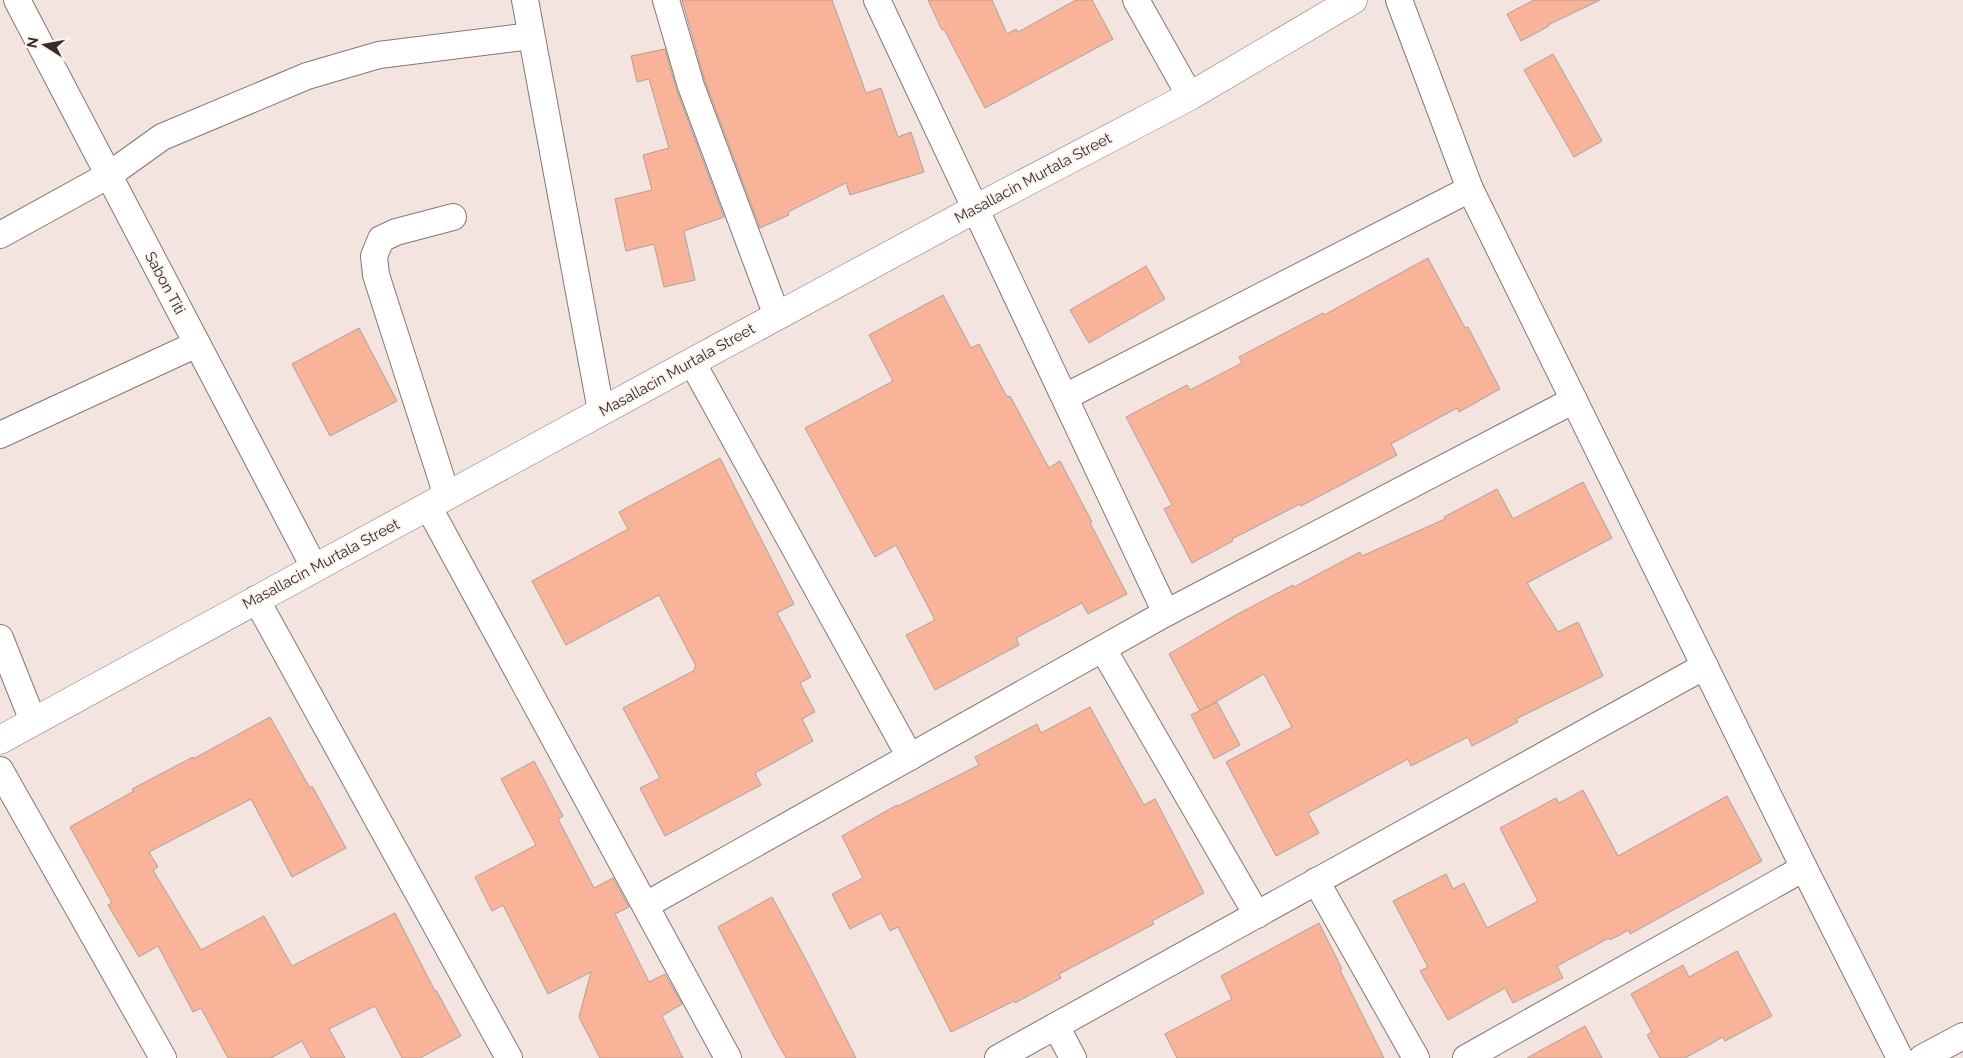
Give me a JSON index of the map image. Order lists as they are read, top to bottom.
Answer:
{
  "streets": {
    "street": ["Masallacin Murtala Street", "Sabon Titi"]
  },
  "crossings": [
    ["Masallacin Murtala Street", "Sabon Titi"]
  ],
  "north": "left"
}
